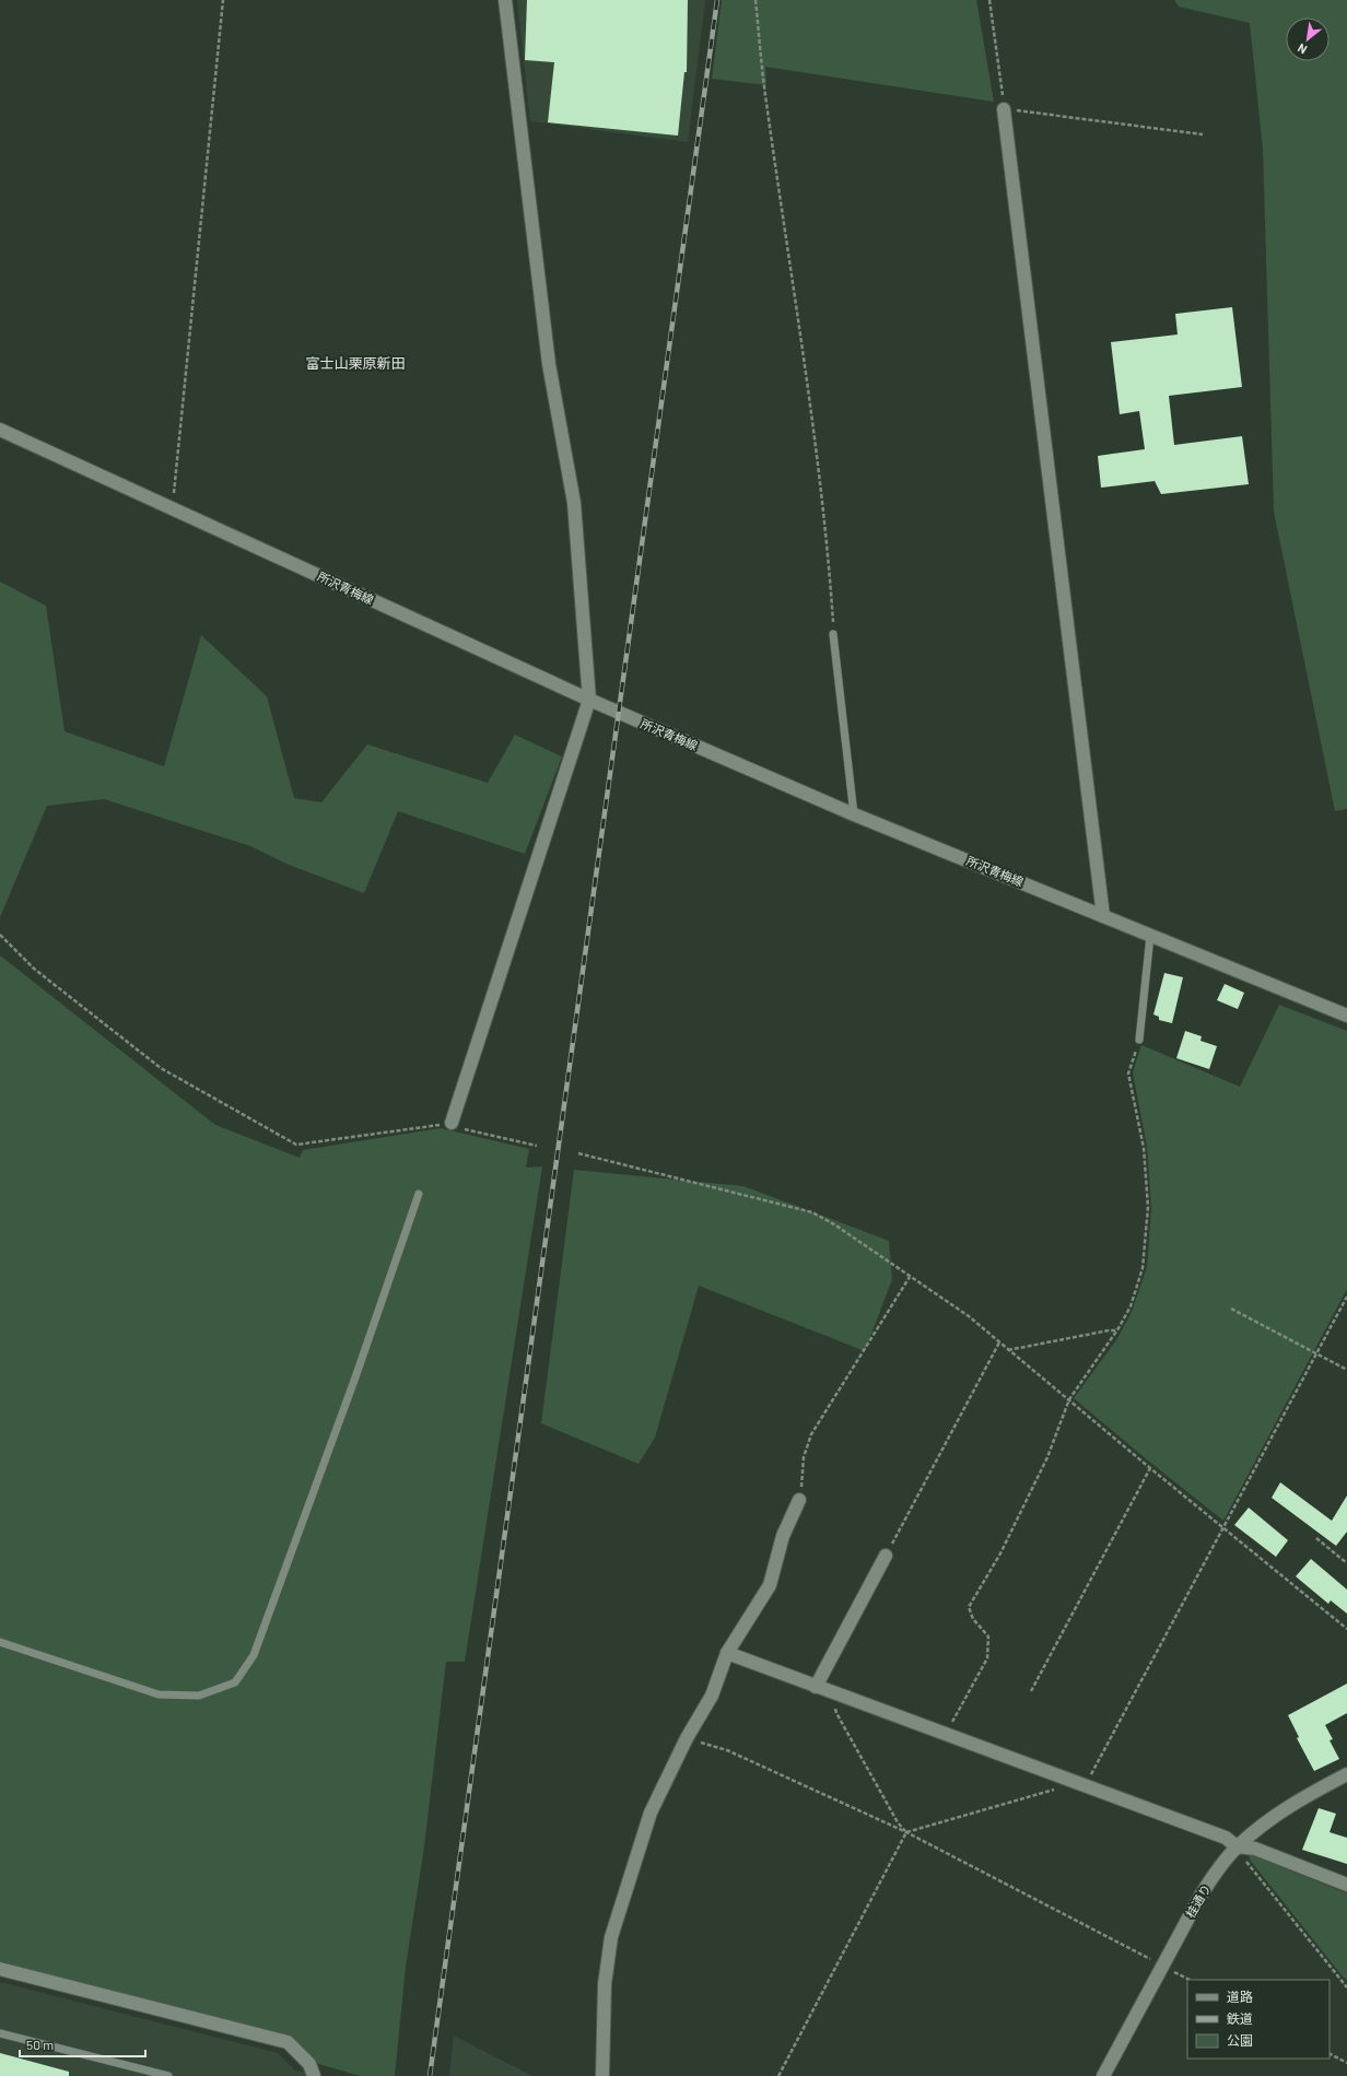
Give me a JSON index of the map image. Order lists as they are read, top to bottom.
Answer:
{
  "streets": {
    "street": ["所沢青梅線", "桂通り"]
  },
  "districts": ["富士山栗原新田"],
  "legend": ["道路", "鉄道", "公園"],
  "scale_bar": "50 m",
  "north": "bottom left"
}
